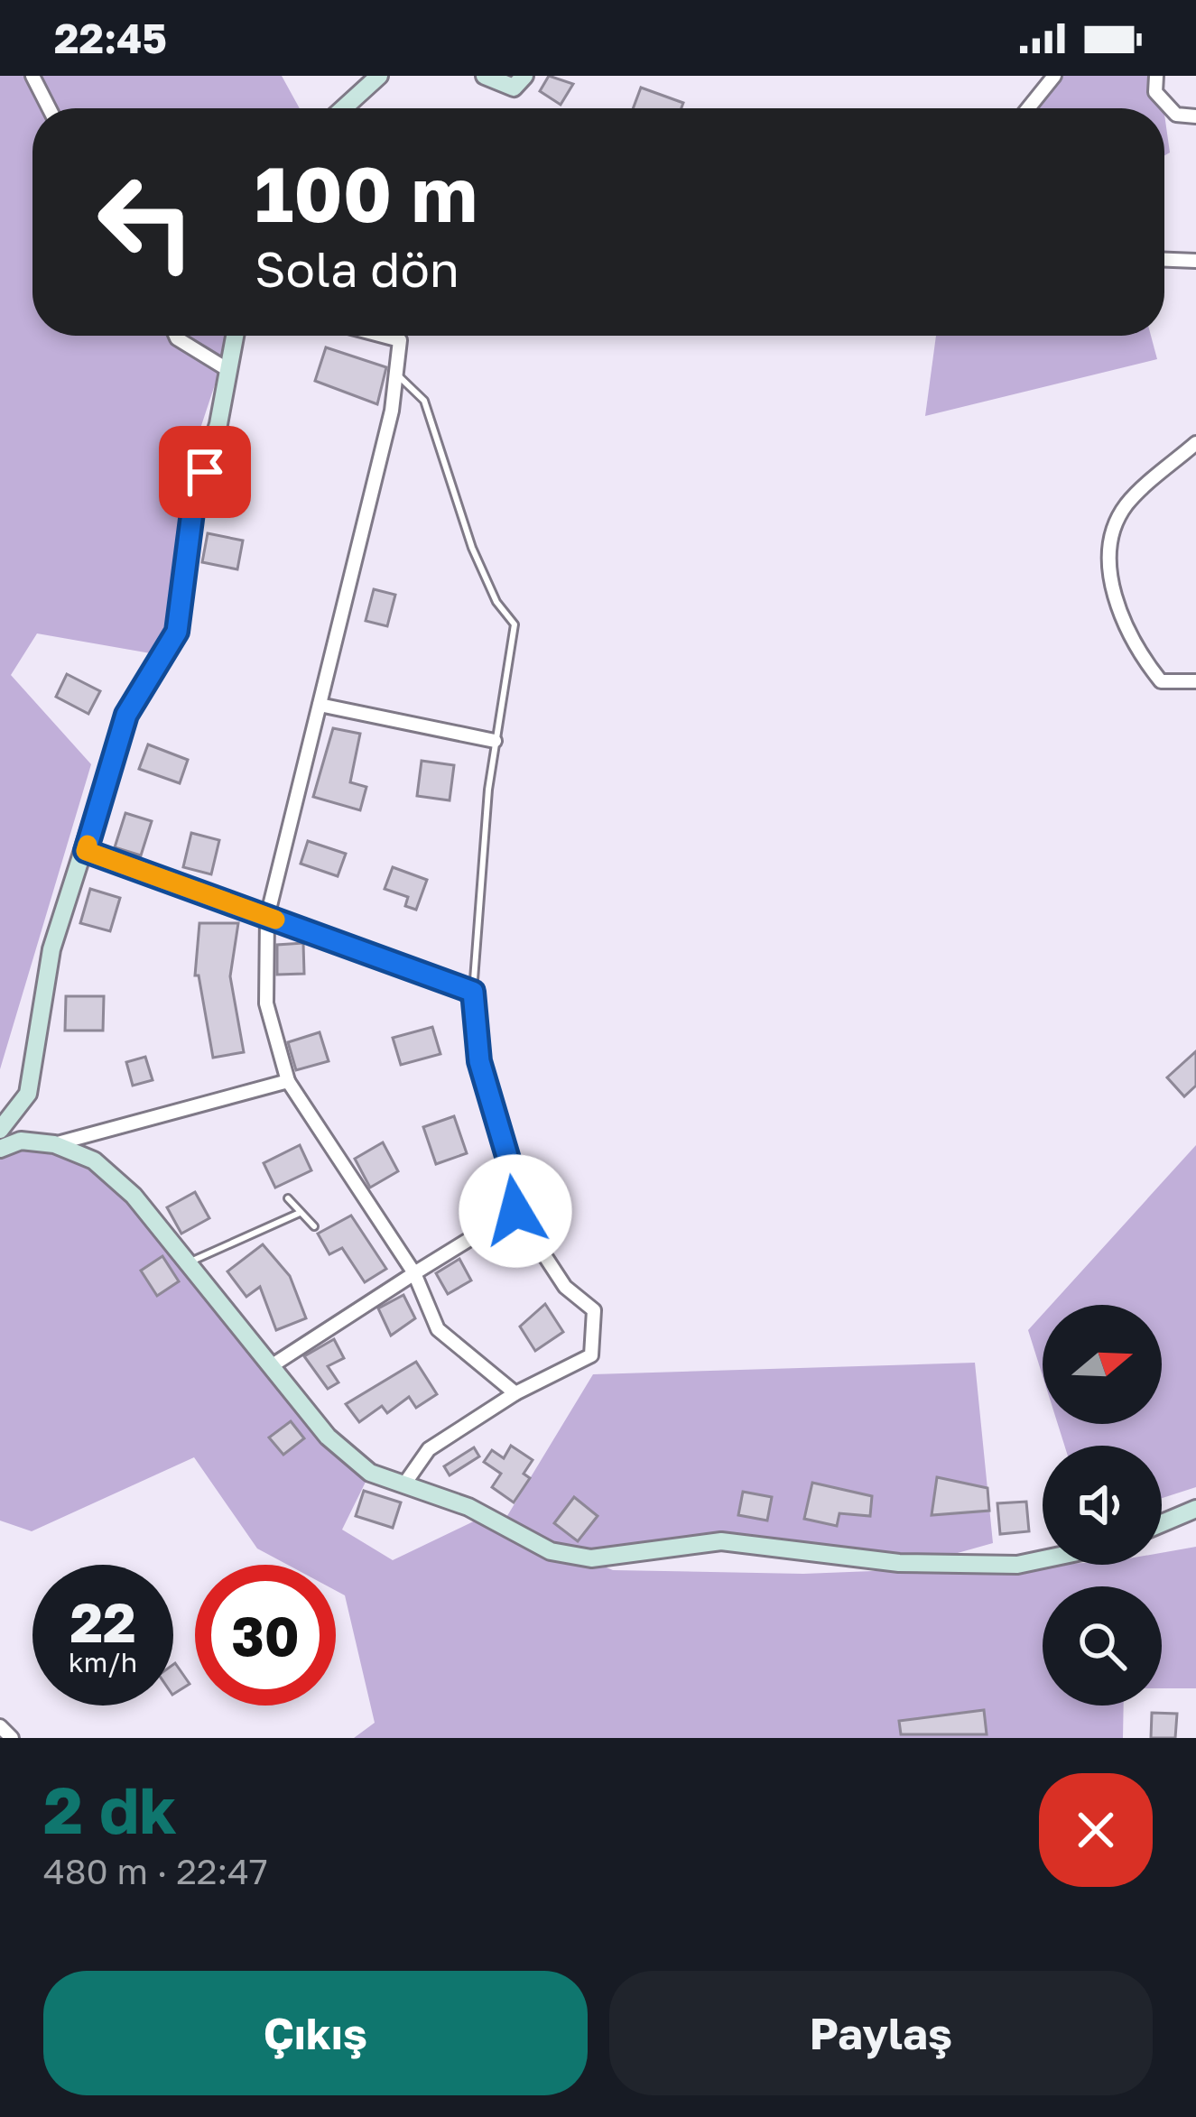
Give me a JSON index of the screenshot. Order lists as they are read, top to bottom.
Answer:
{
  "north": "right",
  "page": {
    "status": "22:45",
    "turn": ["100 m", "Sola dön"],
    "speed": "22 km/h",
    "limit": "30",
    "heading": ["2 dk", "480 m · 22:47"],
    "buttons": ["Çıkış", "Paylaş"]
  }
}
